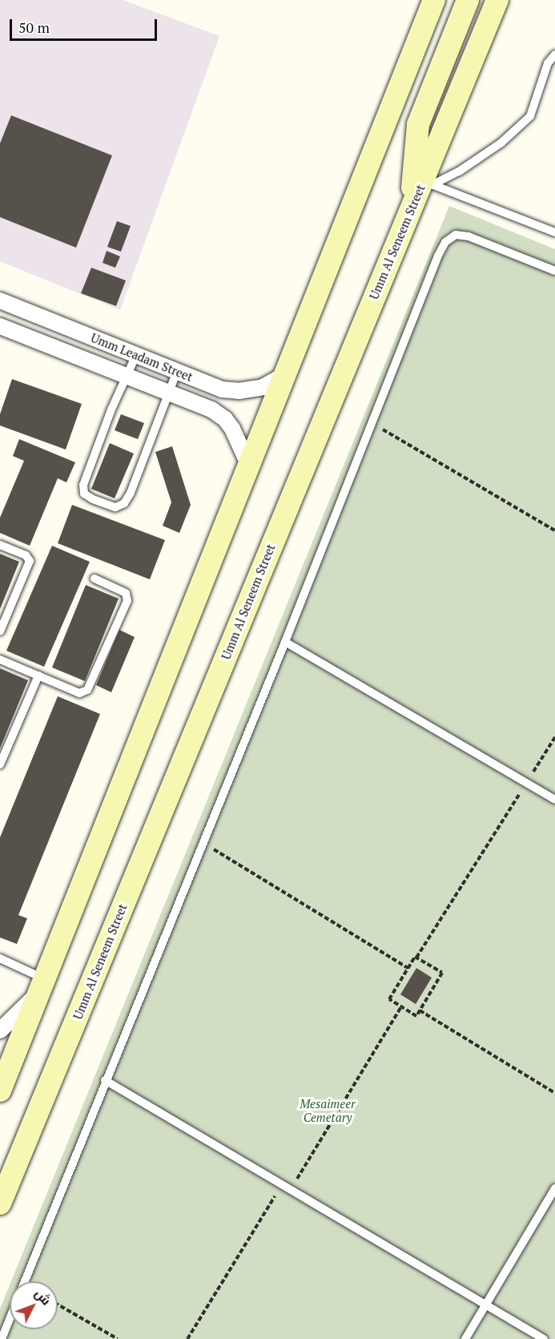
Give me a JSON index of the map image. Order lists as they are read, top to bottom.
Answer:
{
  "streets": {
    "main road": ["Umm Al Seneem Street"],
    "street": ["Umm Leadam Street"]
  },
  "parks": ["Mesaimeer Cemetary"],
  "scale_bar": "50 m",
  "north": "top right"
}
